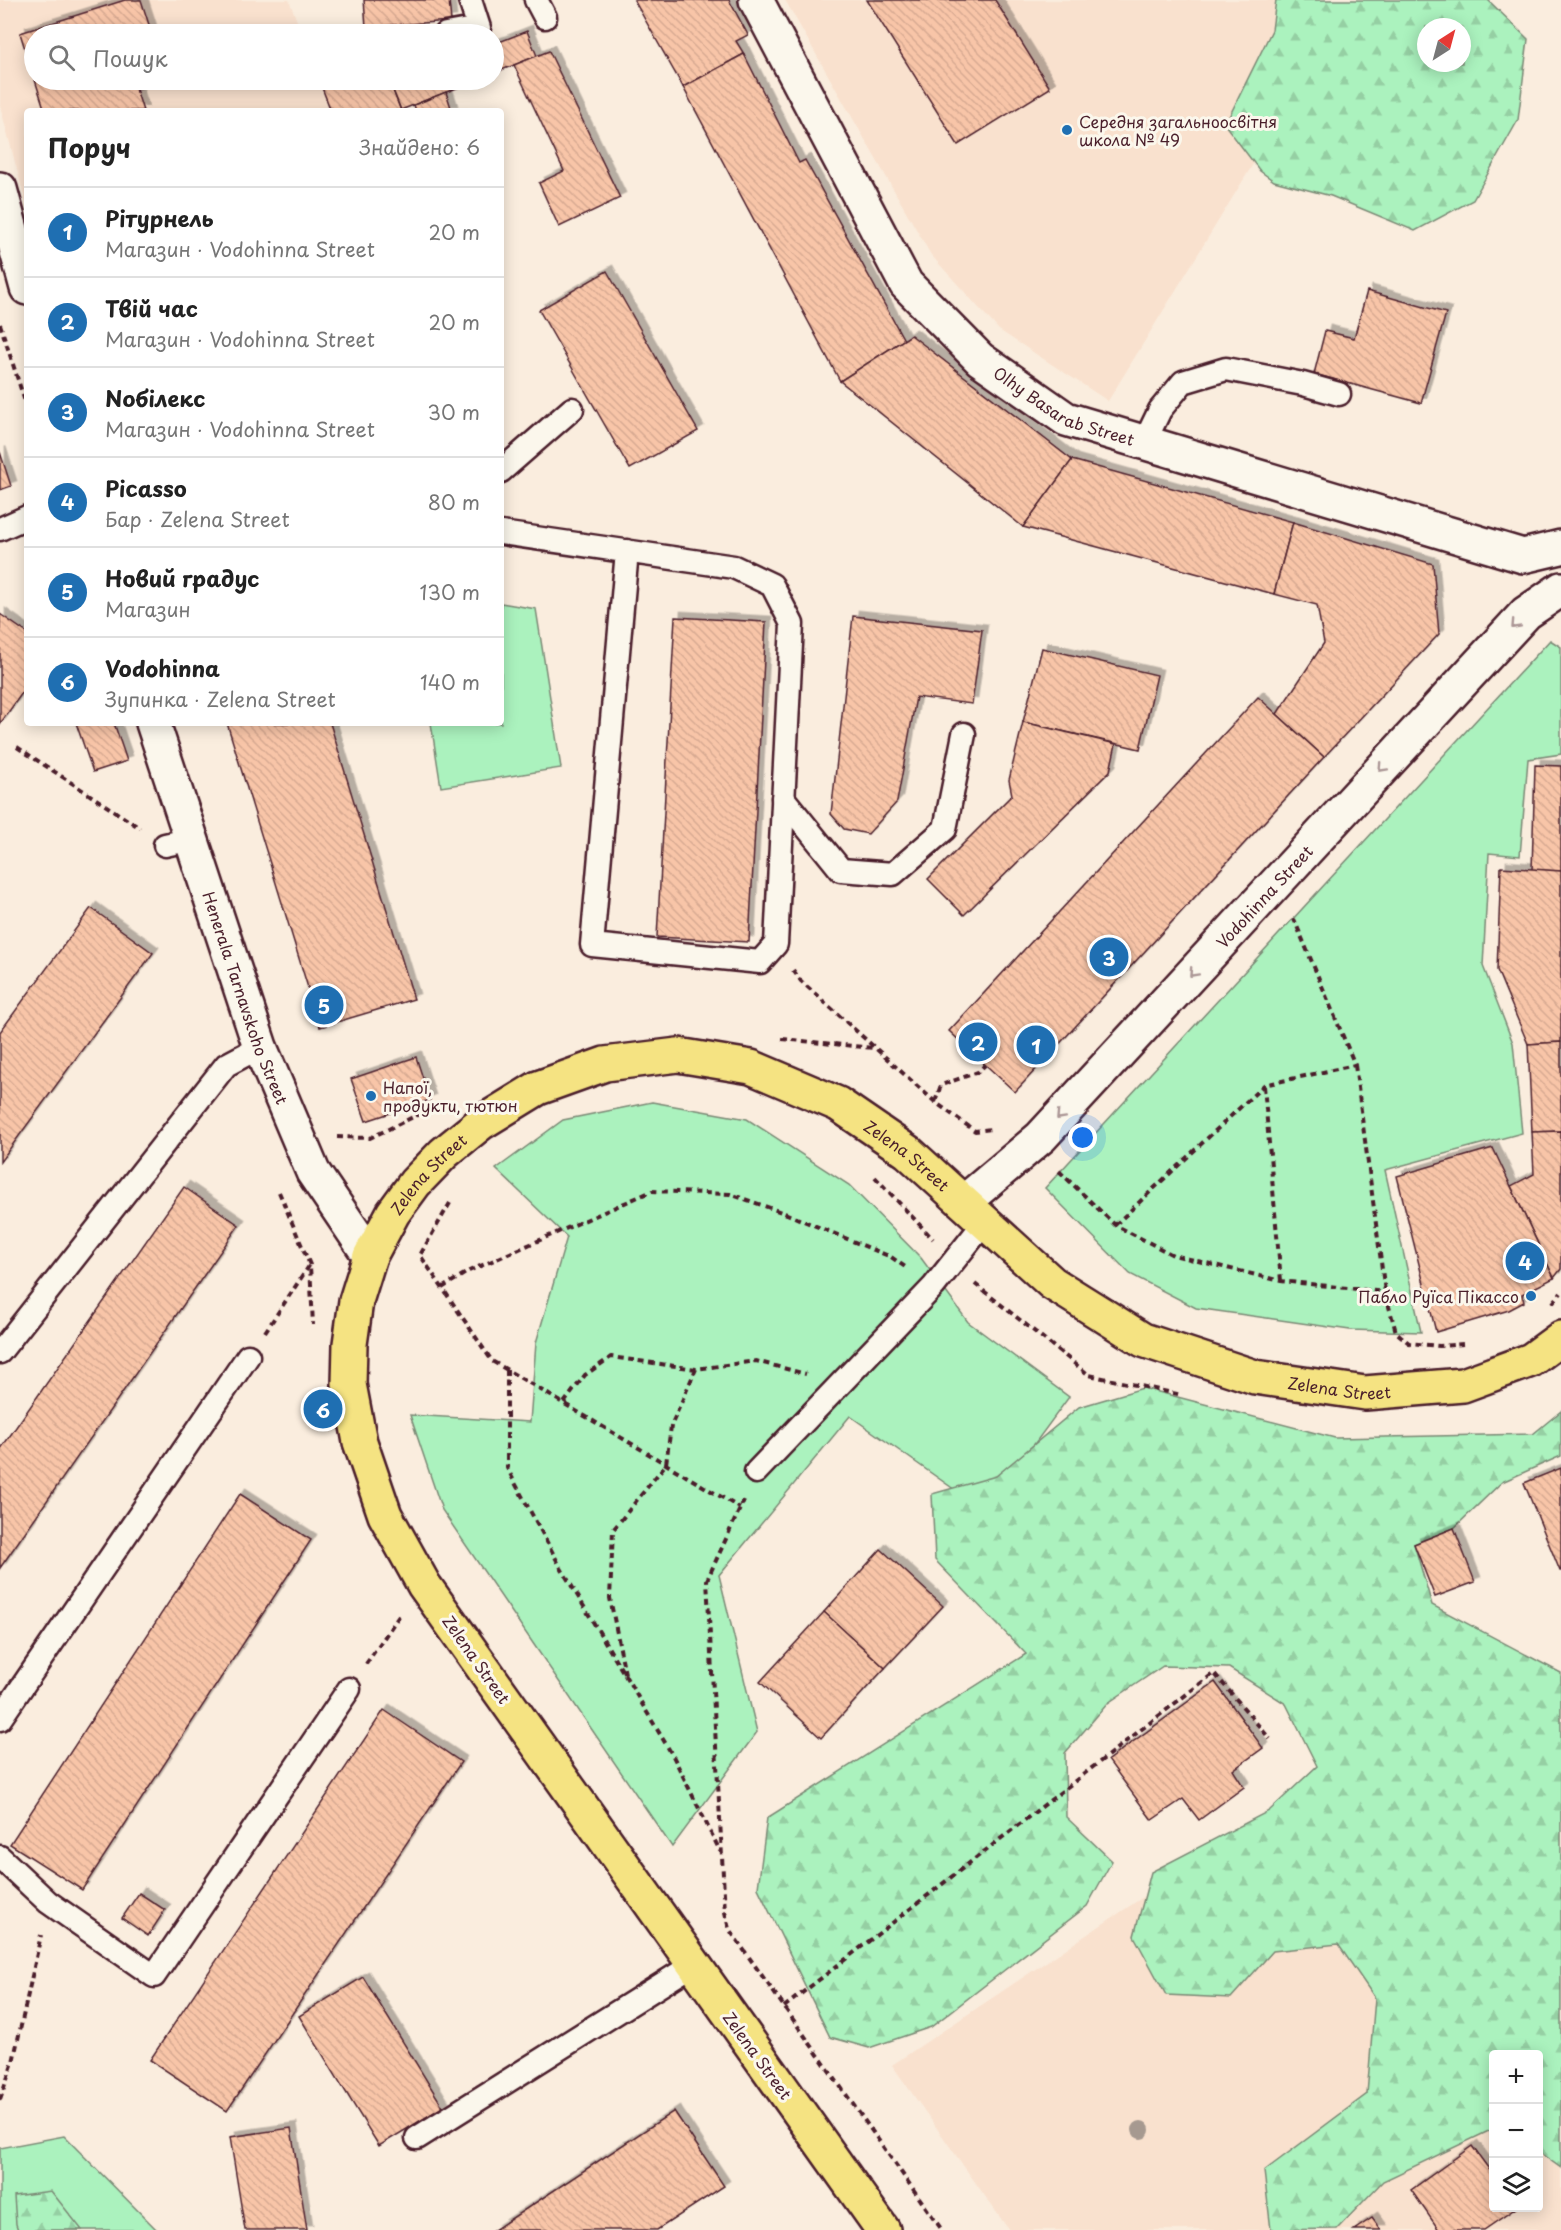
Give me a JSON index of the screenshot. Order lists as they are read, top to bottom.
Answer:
{
  "streets": {
    "main road": ["Zelena Street"],
    "street": ["Olhy Basarab Street", "Vodohinna Street", "Henerala Tarnavskoho Street"]
  },
  "crossings": [
    ["Vodohinna Street", "Zelena Street"],
    ["Henerala Tarnavskoho Street", "Zelena Street"]
  ],
  "one_way": ["Vodohinna Street"],
  "places": ["Середня загальноосвітня школа № 49", "Напої, продукти, тютюн", "Пабло Руїса Пікассо"],
  "north": "top right",
  "page": {
    "search": "Пошук",
    "heading": ["Поруч", "Знайдено: 6"],
    "list": [
      {
        "mark": "1",
        "name": "Рітурнель",
        "note": "Магазин · Vodohinna Street",
        "value": "20 m"
      },
      {
        "mark": "2",
        "name": "Твій час",
        "note": "Магазин · Vodohinna Street",
        "value": "20 m"
      },
      {
        "mark": "3",
        "name": "Nобілекс",
        "note": "Магазин · Vodohinna Street",
        "value": "30 m"
      },
      {
        "mark": "4",
        "name": "Picasso",
        "note": "Бар · Zelena Street",
        "value": "80 m"
      },
      {
        "mark": "5",
        "name": "Новий градус",
        "note": "Магазин",
        "value": "130 m"
      },
      {
        "mark": "6",
        "name": "Vodohinna",
        "note": "Зупинка · Zelena Street",
        "value": "140 m"
      }
    ],
    "pins": [
      "3",
      "5",
      "2",
      "1",
      "4",
      "6"
    ],
    "map_buttons": ["+", "−"]
  }
}
